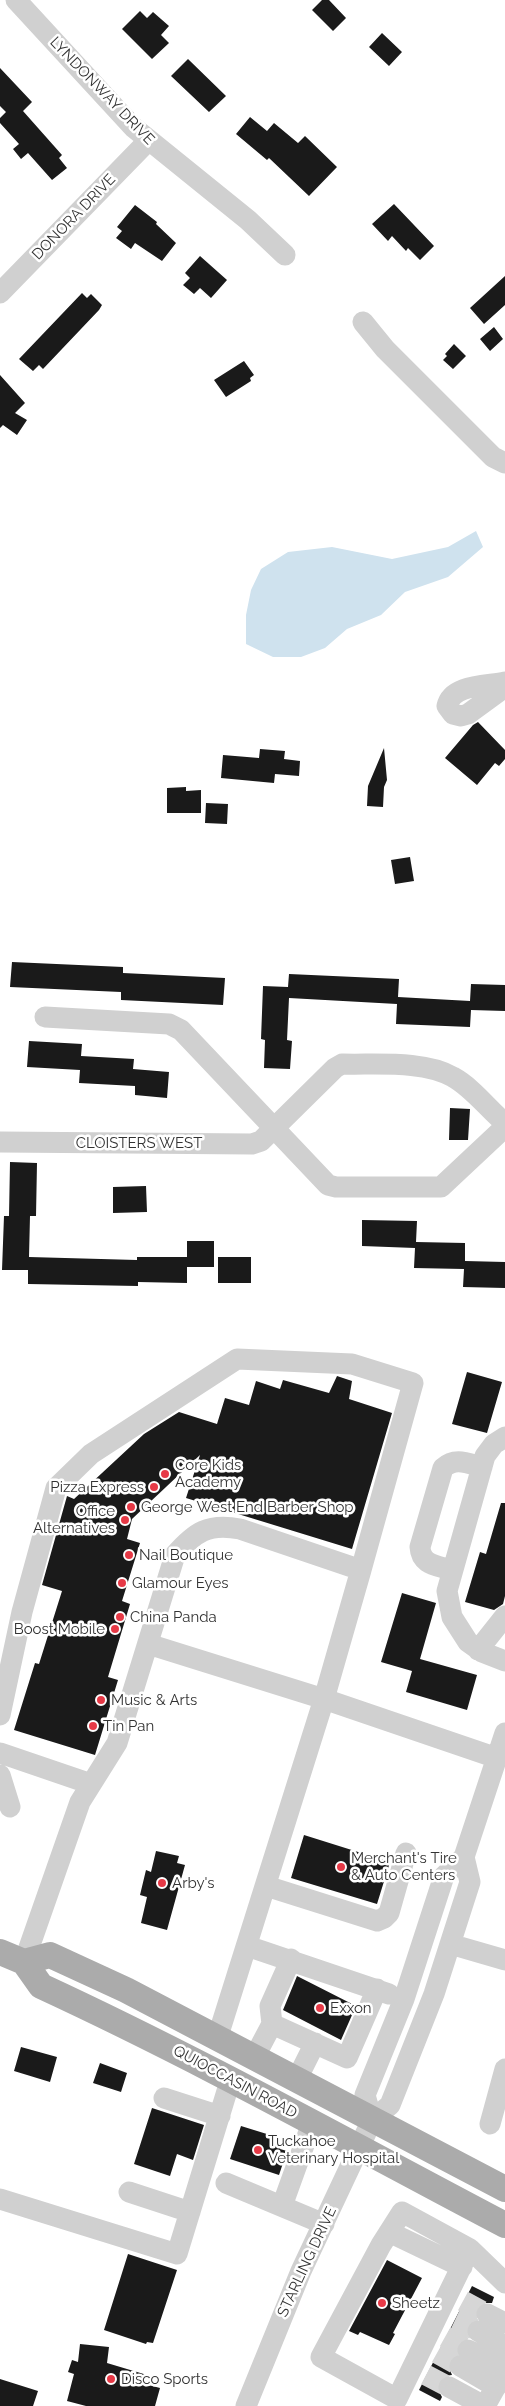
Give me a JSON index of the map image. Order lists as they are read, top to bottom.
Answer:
{
  "streets": {
    "main road": ["QUIOCCASIN ROAD"],
    "street": [
      "LYNDONWAY DRIVE",
      "DONORA DRIVE",
      "CLOISTERS WEST",
      "STARLING DRIVE"
    ]
  },
  "crossings": [
    ["LYNDONWAY DRIVE", "DONORA DRIVE"],
    ["QUIOCCASIN ROAD", "STARLING DRIVE"]
  ],
  "places": [
    "Core Kids Academy",
    "Pizza Express",
    "George West End Barber Shop",
    "Office Alternatives",
    "Nail Boutique",
    "Glamour Eyes",
    "China Panda",
    "Boost Mobile",
    "Music & Arts",
    "Tin Pan",
    "Merchant's Tire & Auto Centers",
    "Arby's",
    "Exxon",
    "Tuckahoe Veterinary Hospital",
    "Sheetz",
    "Disco Sports"
  ]
}
